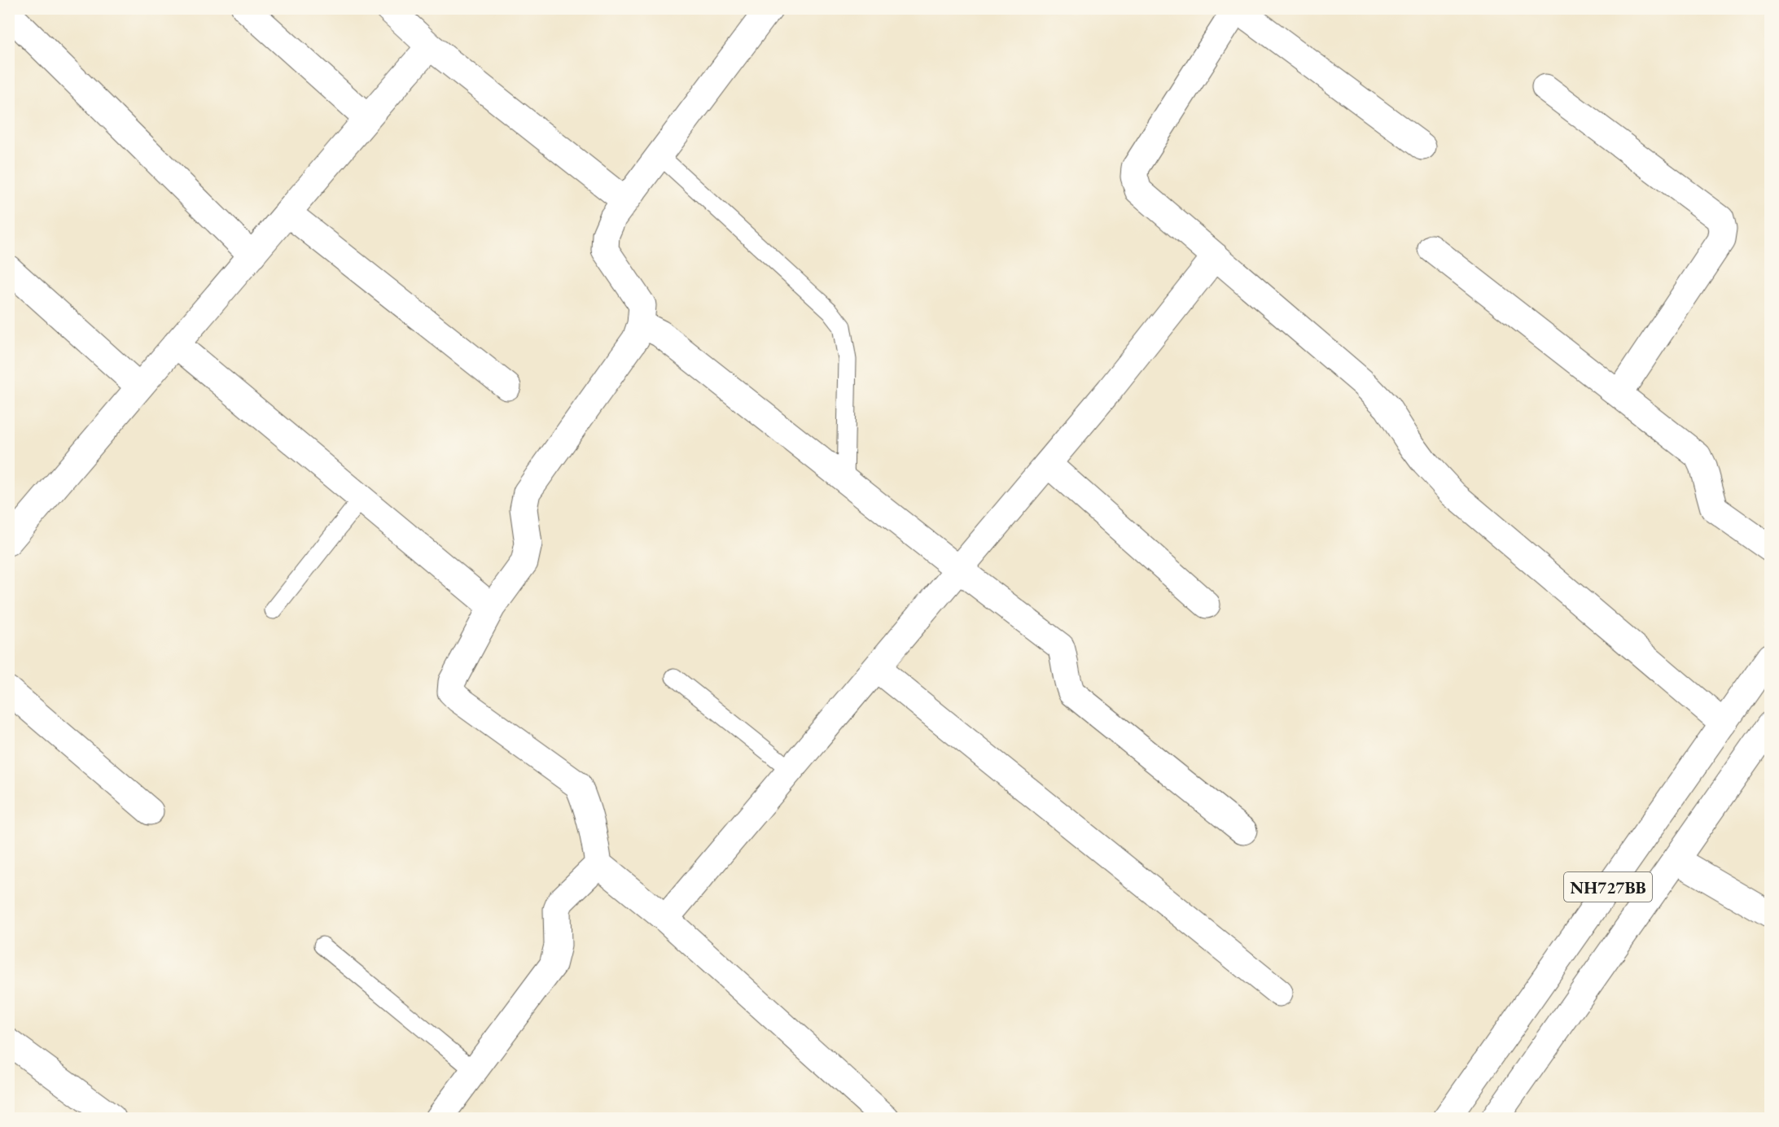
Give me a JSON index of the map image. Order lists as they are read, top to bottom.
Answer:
{
  "streets": {
    "main road": ["NH727BB"]
  }
}
